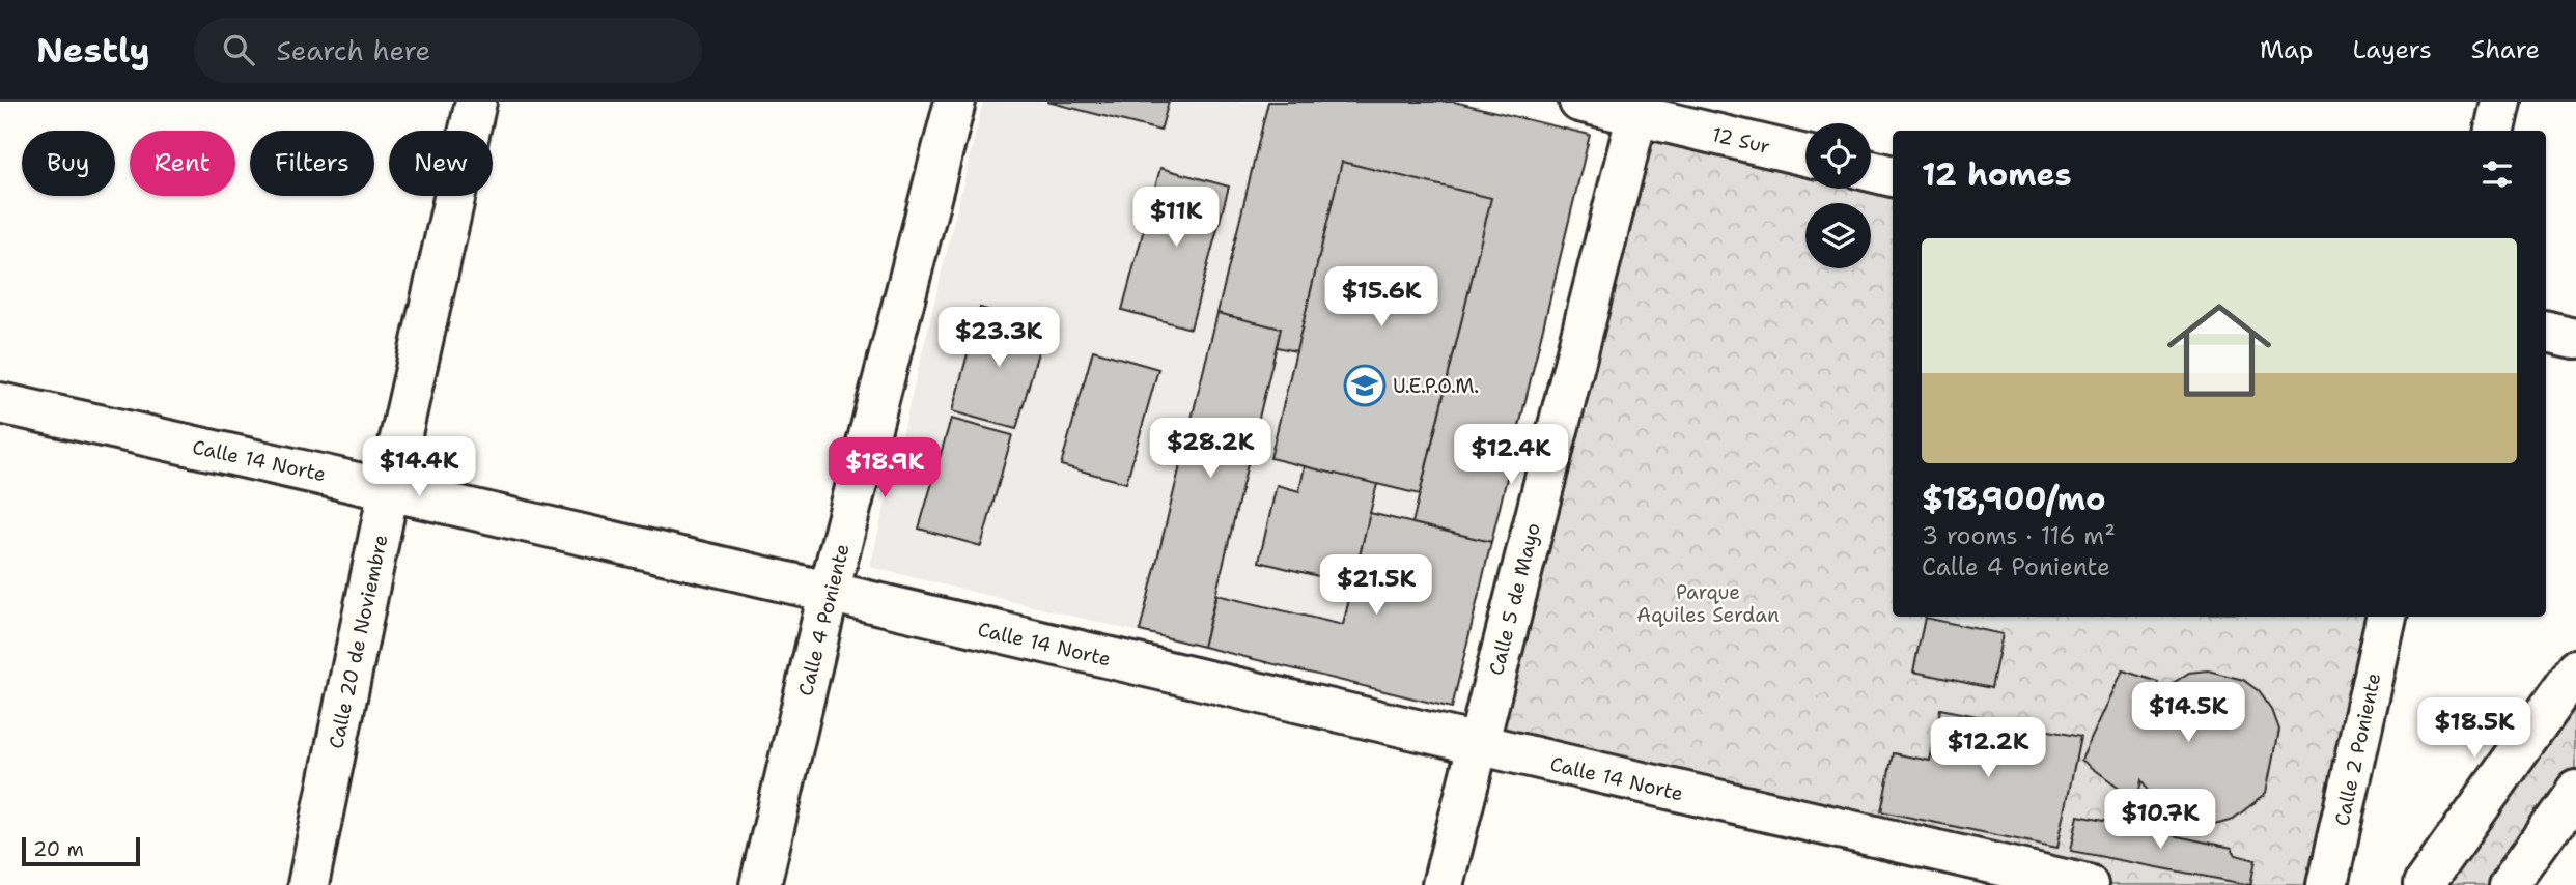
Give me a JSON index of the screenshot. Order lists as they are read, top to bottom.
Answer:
{
  "streets": {
    "street": [
      "12 Sur",
      "Calle 14 Norte",
      "Calle 5 de Mayo",
      "Calle 4 Poniente",
      "Calle 20 de Noviembre",
      "Calle 2 Poniente"
    ]
  },
  "crossings": [
    ["12 Sur", "Calle 5 de Mayo"],
    ["Calle 14 Norte", "Calle 5 de Mayo"],
    ["Calle 14 Norte", "Calle 4 Poniente"],
    ["Calle 14 Norte", "Calle 20 de Noviembre"]
  ],
  "parks": ["Parque Aquiles Serdan"],
  "places": {
    "school or university": ["U.E.P.O.M."]
  },
  "scale_bar": "20 m",
  "page": {
    "header": "Nestly",
    "search": "Search here",
    "nav": ["Map", "Layers", "Share"],
    "chip": [
      "Buy",
      "Rent",
      "Filters",
      "New"
    ],
    "heading": "12 homes",
    "price": [
      "$11K",
      "$15.6K",
      "$23.3K",
      "$28.2K",
      "$12.4K",
      "$14.4K",
      "$18.9K",
      "$21.5K",
      "$14.5K",
      "$18.5K",
      "$12.2K",
      "$10.7K"
    ],
    "list": [
      {
        "name": "$18,900/mo",
        "note": "3 rooms · 116 m² · Calle 4 Poniente"
      }
    ],
    "scale": "20 m"
  }
}
